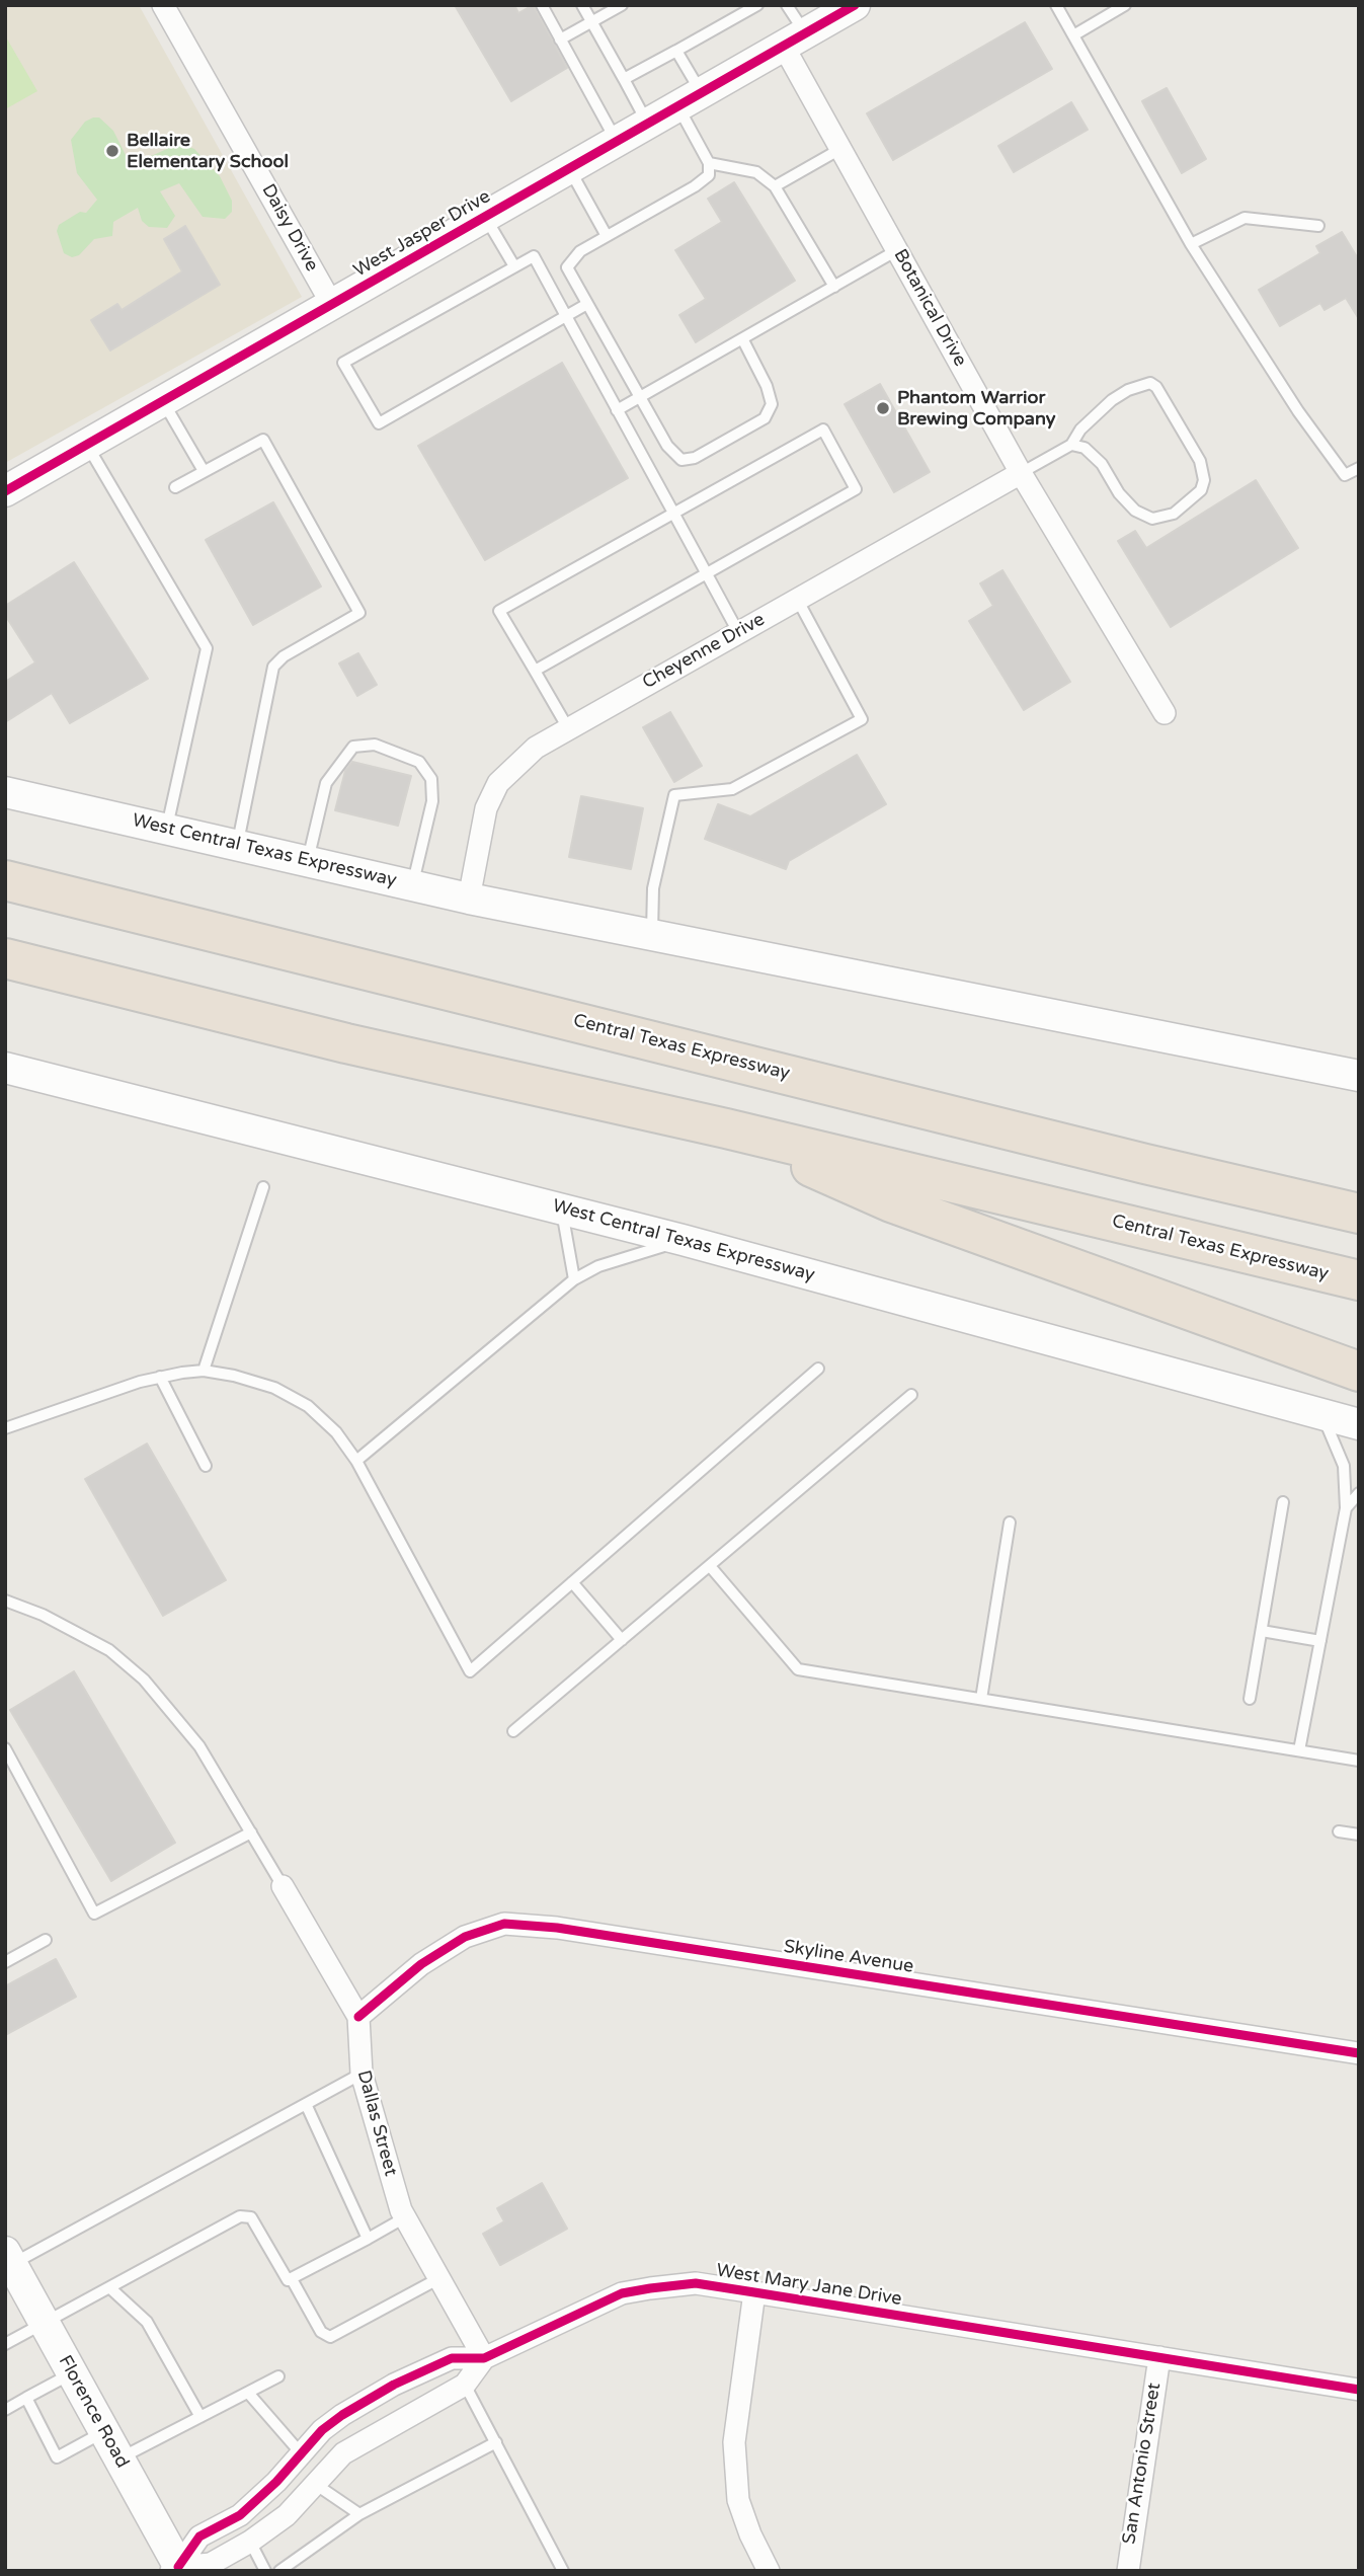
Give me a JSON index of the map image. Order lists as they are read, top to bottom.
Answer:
{
  "streets": {
    "highway": ["Central Texas Expressway"],
    "main road": ["West Jasper Drive", "West Central Texas Expressway", "Florence Road"],
    "street": [
      "Daisy Drive",
      "Botanical Drive",
      "Cheyenne Drive",
      "Skyline Avenue",
      "Dallas Street",
      "West Mary Jane Drive",
      "San Antonio Street"
    ]
  },
  "crossings": [
    ["Daisy Drive", "West Jasper Drive"],
    ["West Jasper Drive", "Botanical Drive"],
    ["Botanical Drive", "Cheyenne Drive"],
    ["Cheyenne Drive", "West Central Texas Expressway"],
    ["Skyline Avenue", "Dallas Street"],
    ["Dallas Street", "West Mary Jane Drive"],
    ["West Mary Jane Drive", "Florence Road"],
    ["West Mary Jane Drive", "San Antonio Street"]
  ],
  "places": ["Bellaire Elementary School", "Phantom Warrior Brewing Company"]
}
